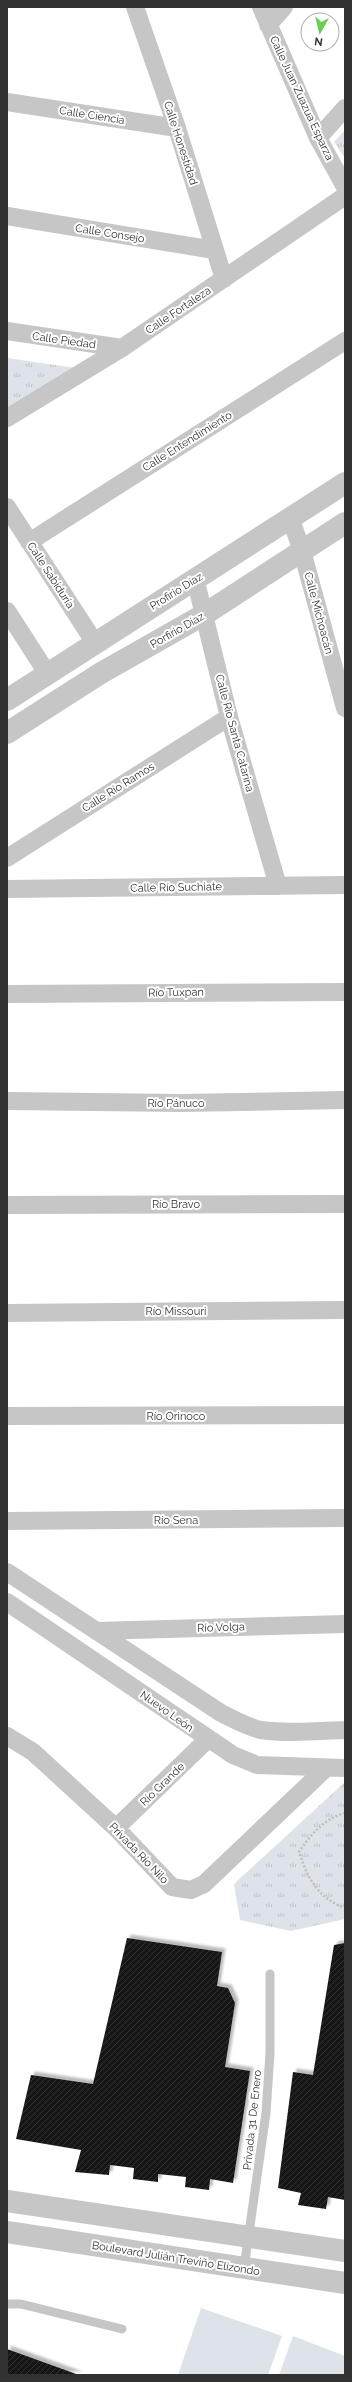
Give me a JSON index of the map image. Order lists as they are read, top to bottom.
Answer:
{
  "streets": {
    "street": [
      "Calle Juan Zuazua Esparza",
      "Calle Ciencia",
      "Calle Honestidad",
      "Calle Consejo",
      "Calle Fortaleza",
      "Calle Piedad",
      "Calle Entendimiento",
      "Calle Sabiduría",
      "Profirio Díaz",
      "Calle Michoacán",
      "Porfirio Díaz",
      "Calle Río Santa Catarina",
      "Calle Río Ramos",
      "Calle Río Suchiate",
      "Río Tuxpan",
      "Río Pánuco",
      "Río Bravo",
      "Río Missouri",
      "Río Orinoco",
      "Río Sena",
      "Río Volga",
      "Nuevo León",
      "Río Grande",
      "Privada Río Nilo",
      "Boulevard Julián Treviño Elizondo"
    ],
    "lane": ["Privada 31 De Enero"]
  },
  "crossings": [
    ["Calle Ciencia", "Calle Honestidad"],
    ["Calle Honestidad", "Calle Consejo"],
    ["Calle Honestidad", "Calle Fortaleza"],
    ["Calle Fortaleza", "Calle Piedad"],
    ["Calle Entendimiento", "Calle Sabiduría"],
    ["Calle Sabiduría", "Profirio Díaz"],
    ["Profirio Díaz", "Calle Michoacán"],
    ["Profirio Díaz", "Calle Río Santa Catarina"],
    ["Calle Michoacán", "Porfirio Díaz"],
    ["Porfirio Díaz", "Calle Río Santa Catarina"],
    ["Calle Río Santa Catarina", "Calle Río Ramos"],
    ["Calle Río Santa Catarina", "Calle Río Suchiate"],
    ["Nuevo León", "Río Grande"],
    ["Nuevo León", "Privada Río Nilo"],
    ["Río Grande", "Privada Río Nilo"],
    ["Privada 31 De Enero", "Boulevard Julián Treviño Elizondo"]
  ],
  "north": "bottom"
}
